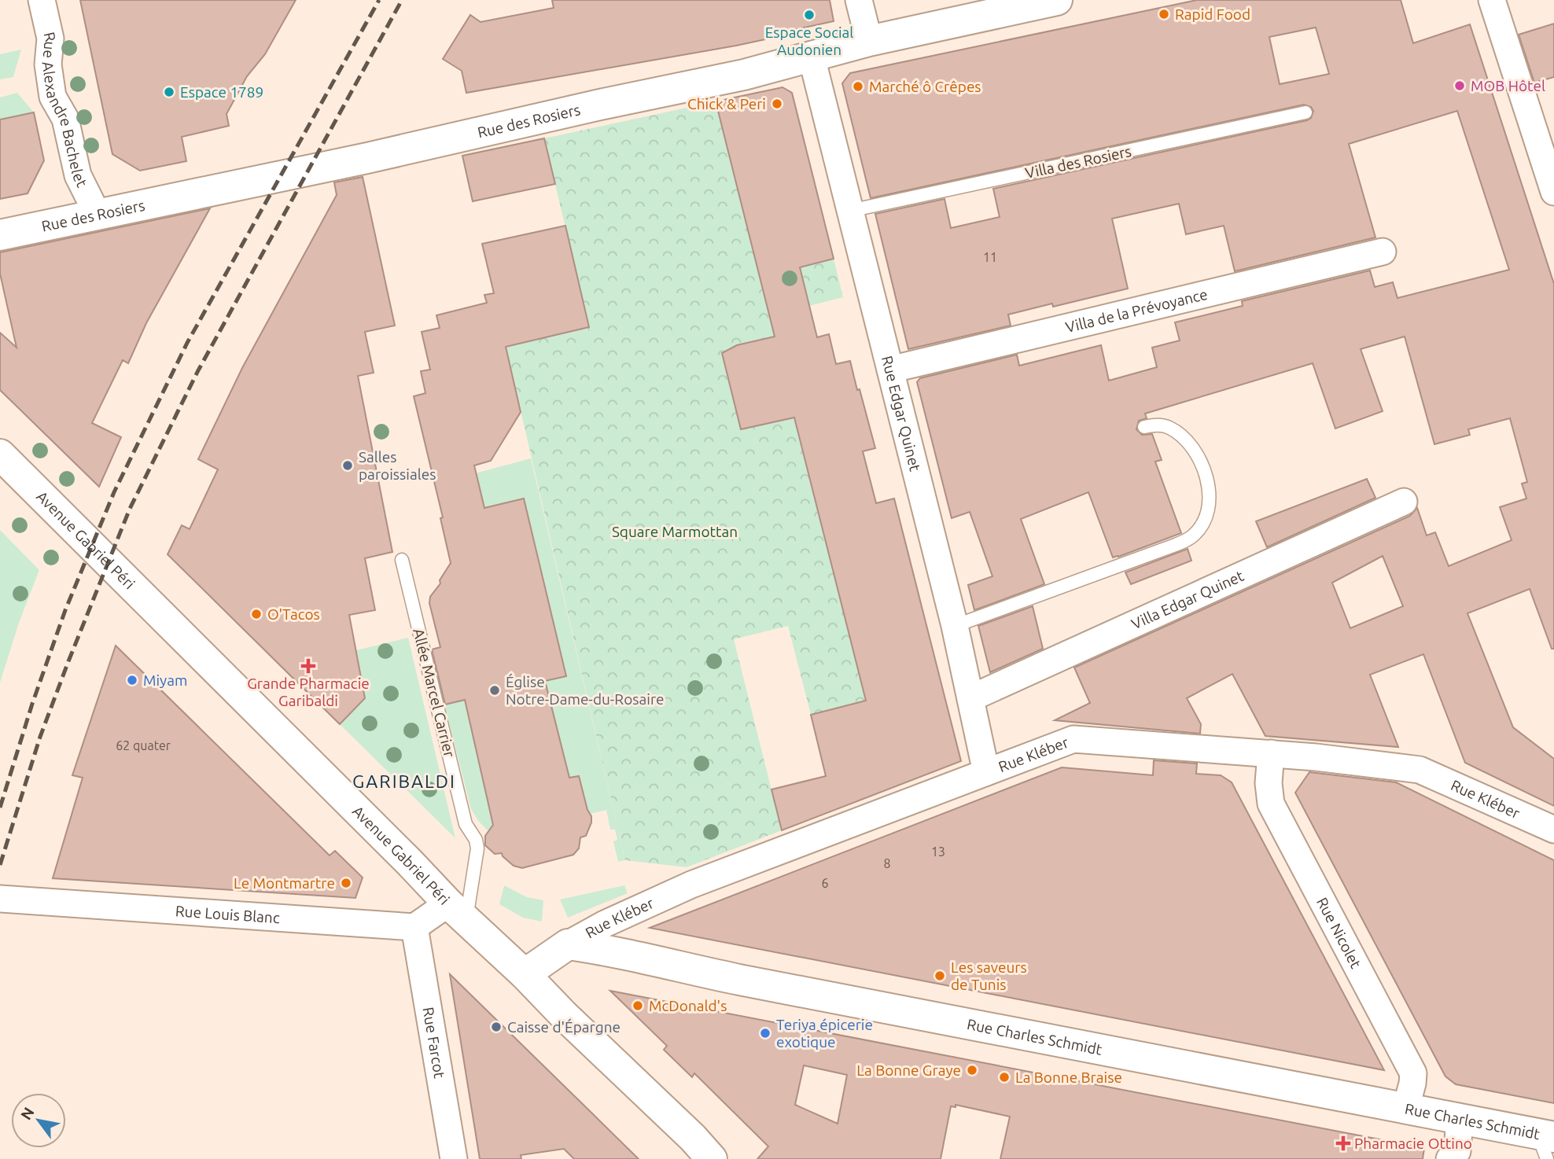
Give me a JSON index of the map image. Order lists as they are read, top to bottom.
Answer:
{
  "streets": {
    "street": [
      "Rue Alexandre Bachelet",
      "Rue des Rosiers",
      "Villa de la Prévoyance",
      "Rue Edgar Quinet",
      "Avenue Gabriel Péri",
      "Villa Edgar Quinet",
      "Rue Kléber",
      "Rue Louis Blanc",
      "Rue Nicolet",
      "Rue Charles Schmidt",
      "Rue Farcot"
    ],
    "lane": ["Villa des Rosiers", "Allée Marcel Carrier"]
  },
  "crossings": [
    ["Rue Alexandre Bachelet", "Rue des Rosiers"],
    ["Rue des Rosiers", "Rue Edgar Quinet"],
    ["Villa des Rosiers", "Rue Edgar Quinet"],
    ["Villa de la Prévoyance", "Rue Edgar Quinet"],
    ["Rue Edgar Quinet", "Villa Edgar Quinet"],
    ["Rue Edgar Quinet", "Rue Kléber"],
    ["Avenue Gabriel Péri", "Allée Marcel Carrier"],
    ["Rue Kléber", "Rue Nicolet"],
    ["Rue Kléber", "Rue Charles Schmidt"],
    ["Rue Louis Blanc", "Rue Farcot"],
    ["Rue Nicolet", "Rue Charles Schmidt"]
  ],
  "districts": ["GARIBALDI"],
  "parks": ["Square Marmottan"],
  "places": {
    "other": [
      "Rapid Food",
      "Espace Social Audonien",
      "MOB Hôtel",
      "Marché ô Crêpes",
      "Espace 1789",
      "Chick & Peri",
      "Salles paroissiales",
      "O'Tacos",
      "Miyam",
      "Église Notre-Dame-du-Rosaire",
      "Le Montmartre",
      "Les saveurs de Tunis",
      "McDonald's",
      "Caisse d'Épargne",
      "Teriya épicerie exotique",
      "La Bonne Graye",
      "La Bonne Braise"
    ],
    "health": ["Grande Pharmacie Garibaldi", "Pharmacie Ottino"]
  },
  "house_numbers": [
    "11",
    "62 quater",
    "13",
    "8",
    "6"
  ],
  "north": "top left"
}
